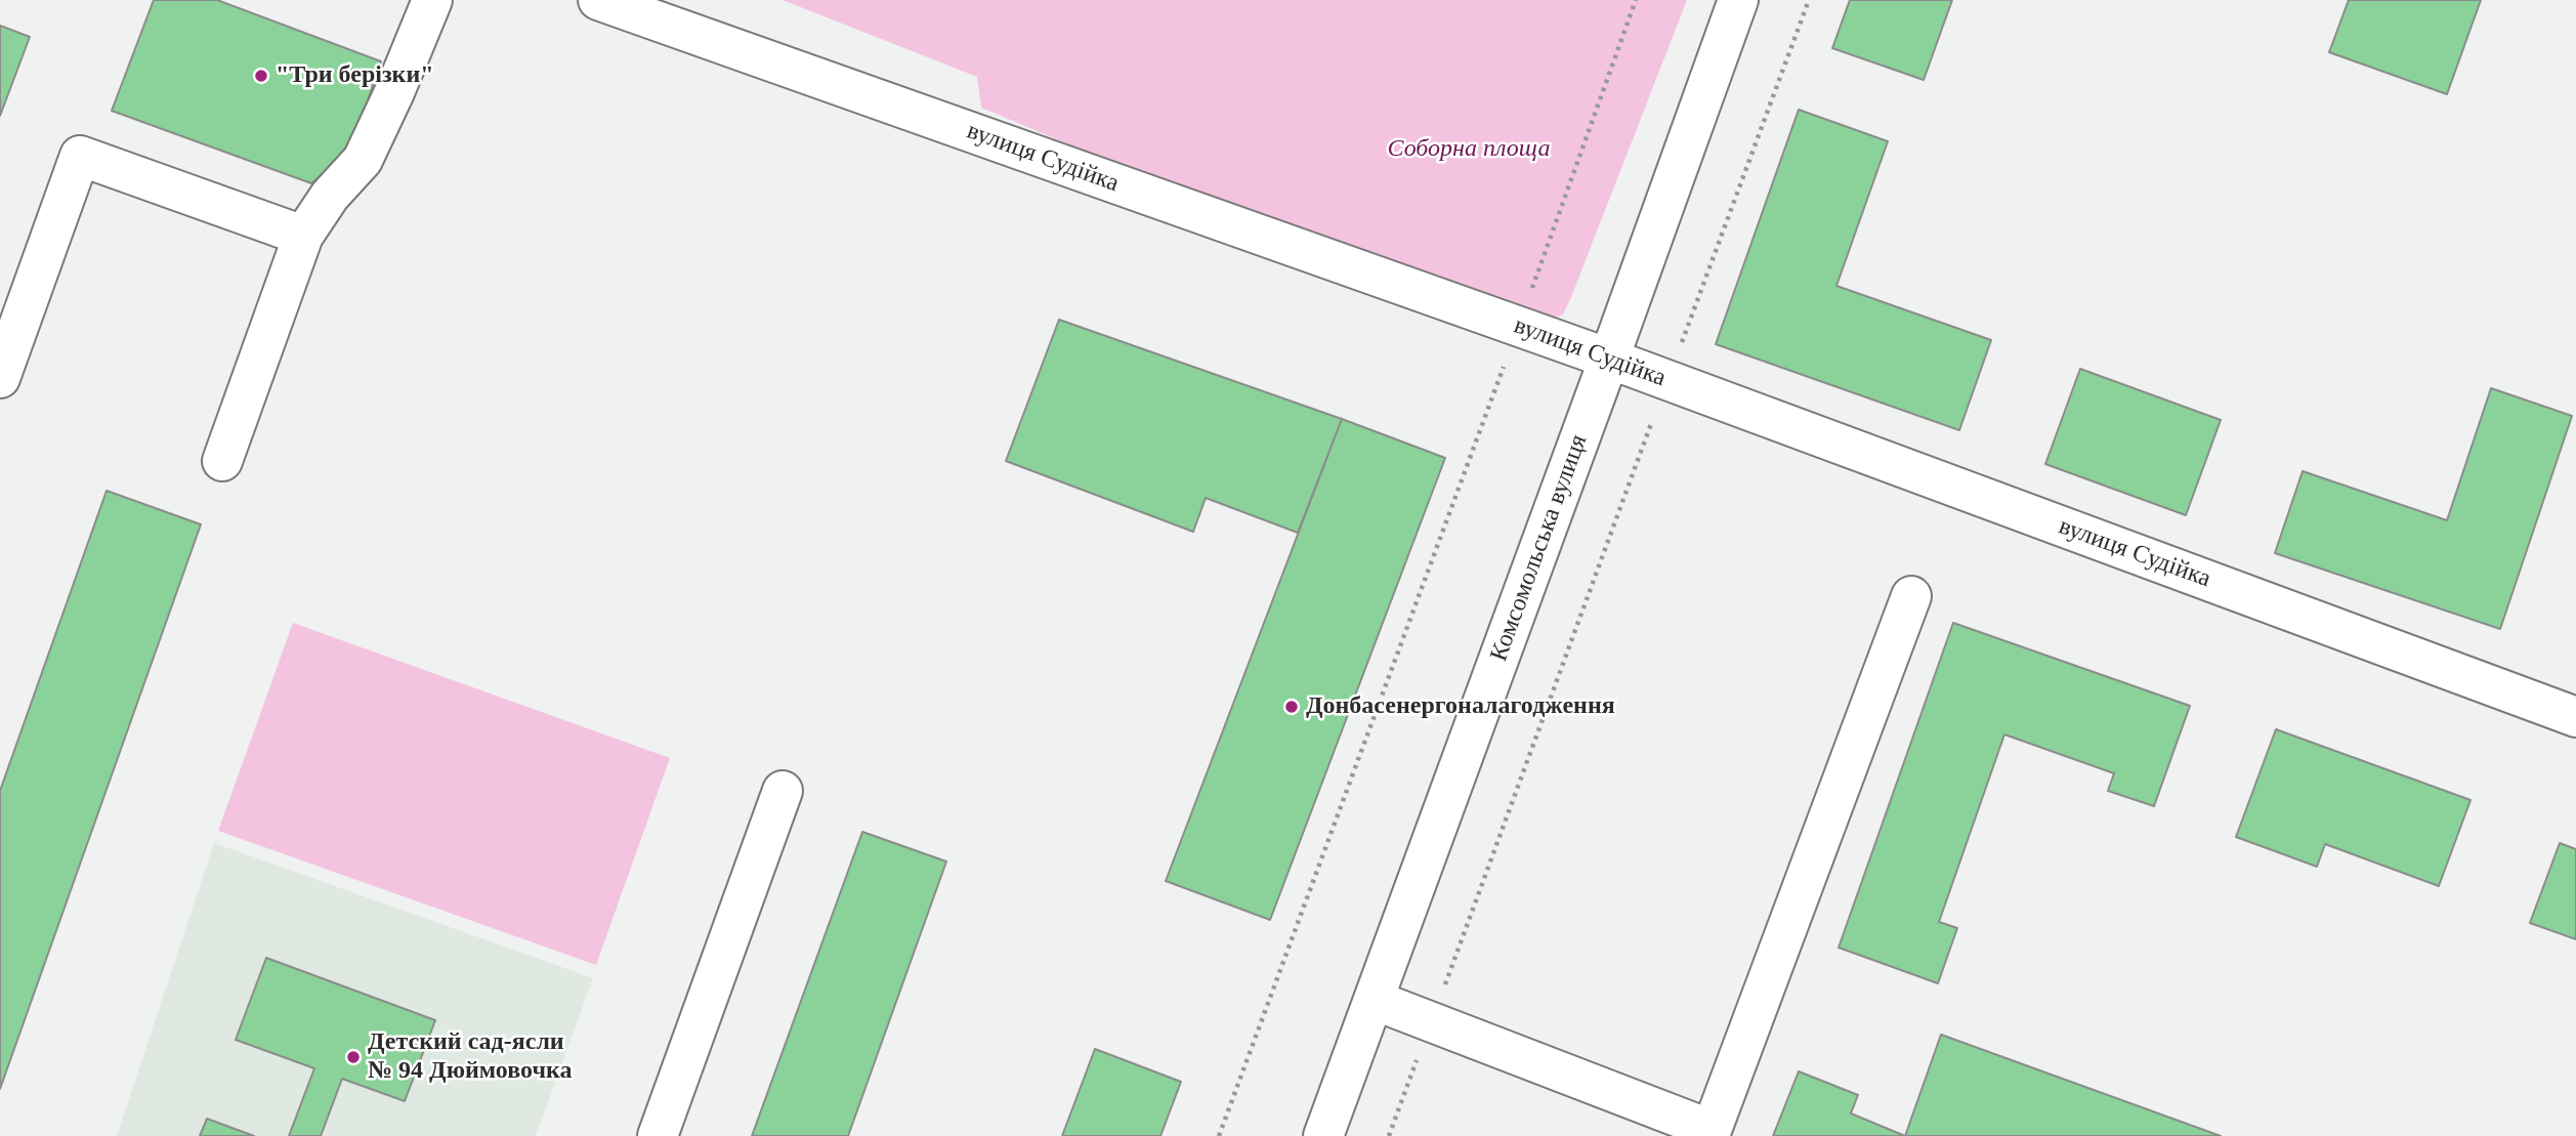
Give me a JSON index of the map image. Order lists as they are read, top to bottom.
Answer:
{
  "streets": {
    "street": ["вулиця Судійка", "Комсомольська вулиця"]
  },
  "crossings": [
    ["вулиця Судійка", "Комсомольська вулиця"]
  ],
  "parks": ["Соборна площа"],
  "places": ["\"Три берізки\"", "Донбасенергоналагодження", "Детский сад-ясли № 94 Дюймовочка"]
}
